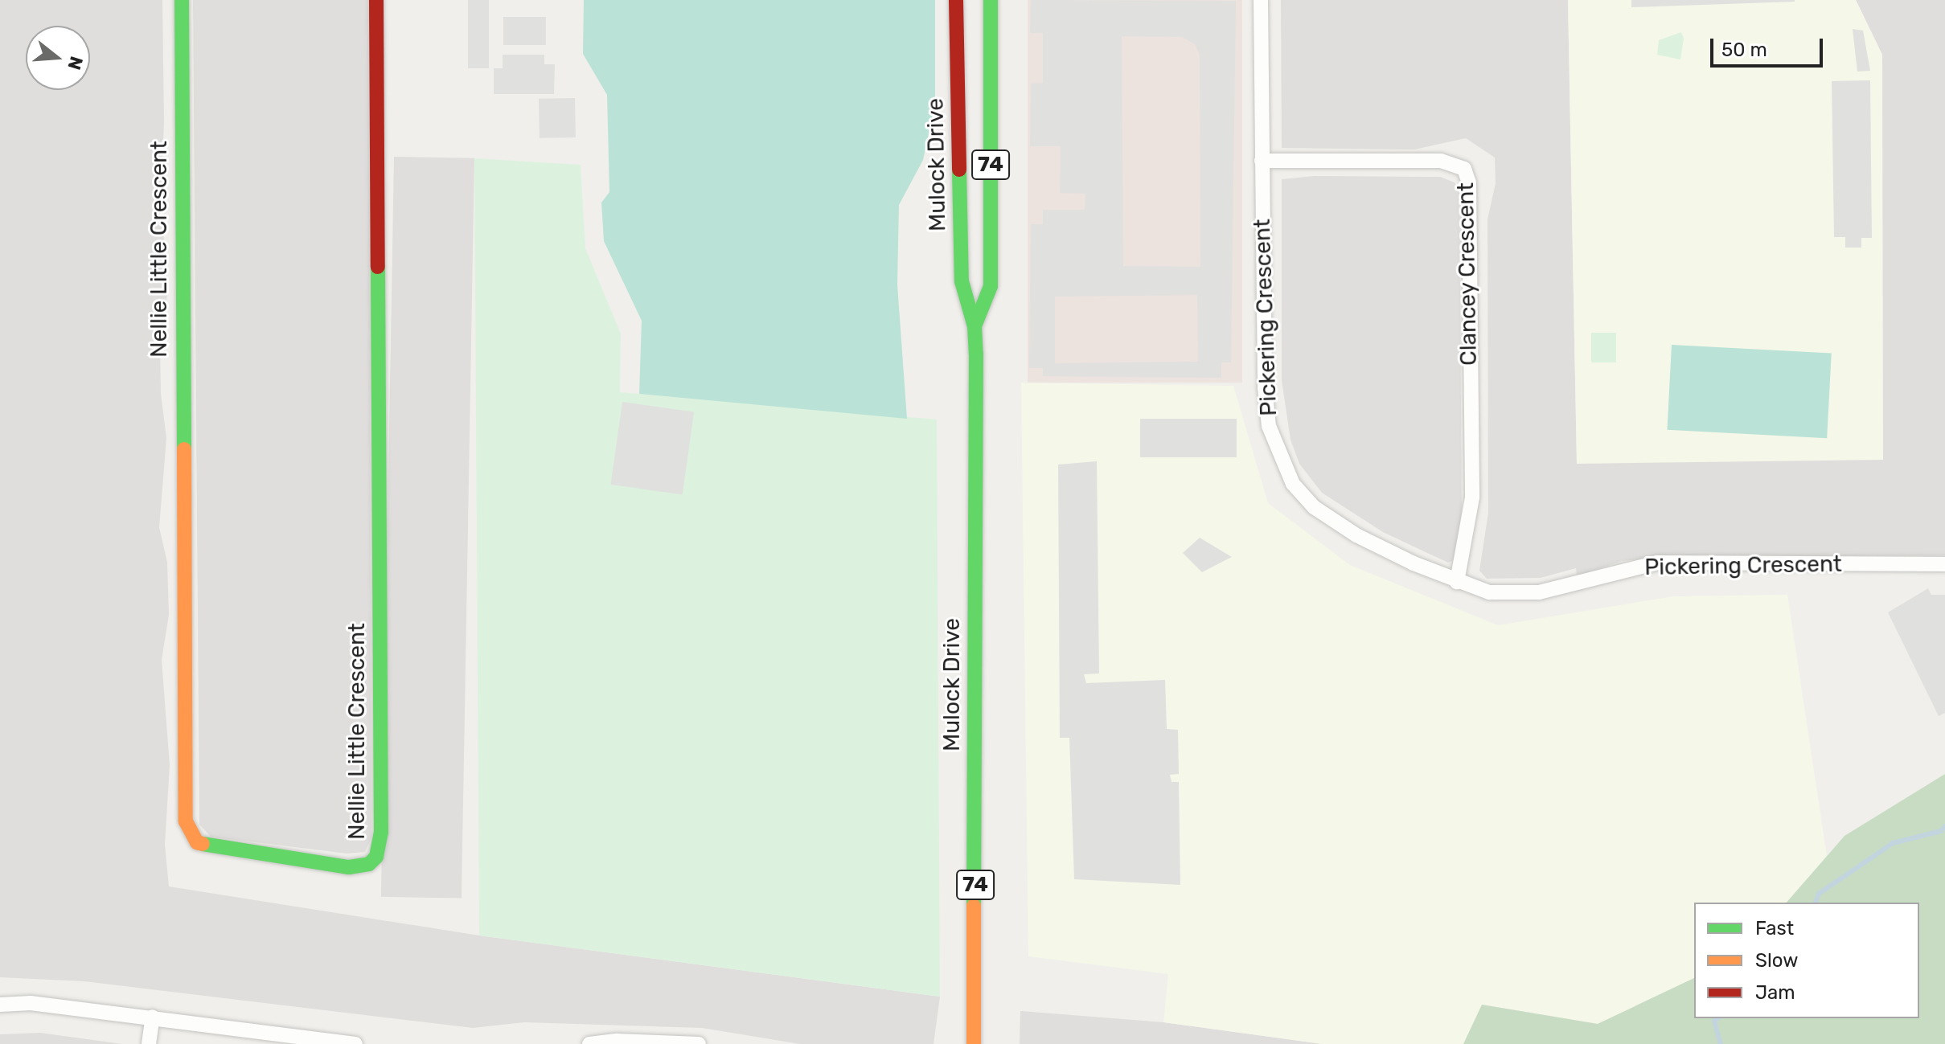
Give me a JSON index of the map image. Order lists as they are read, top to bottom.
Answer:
{
  "streets": {
    "street": [
      "Mulock Drive",
      "74",
      "Nellie Little Crescent",
      "Clancey Crescent",
      "Pickering Crescent"
    ]
  },
  "crossings": [
    ["Clancey Crescent", "Pickering Crescent"]
  ],
  "legend": ["Fast", "Slow", "Jam"],
  "scale_bar": "50 m",
  "north": "right"
}
